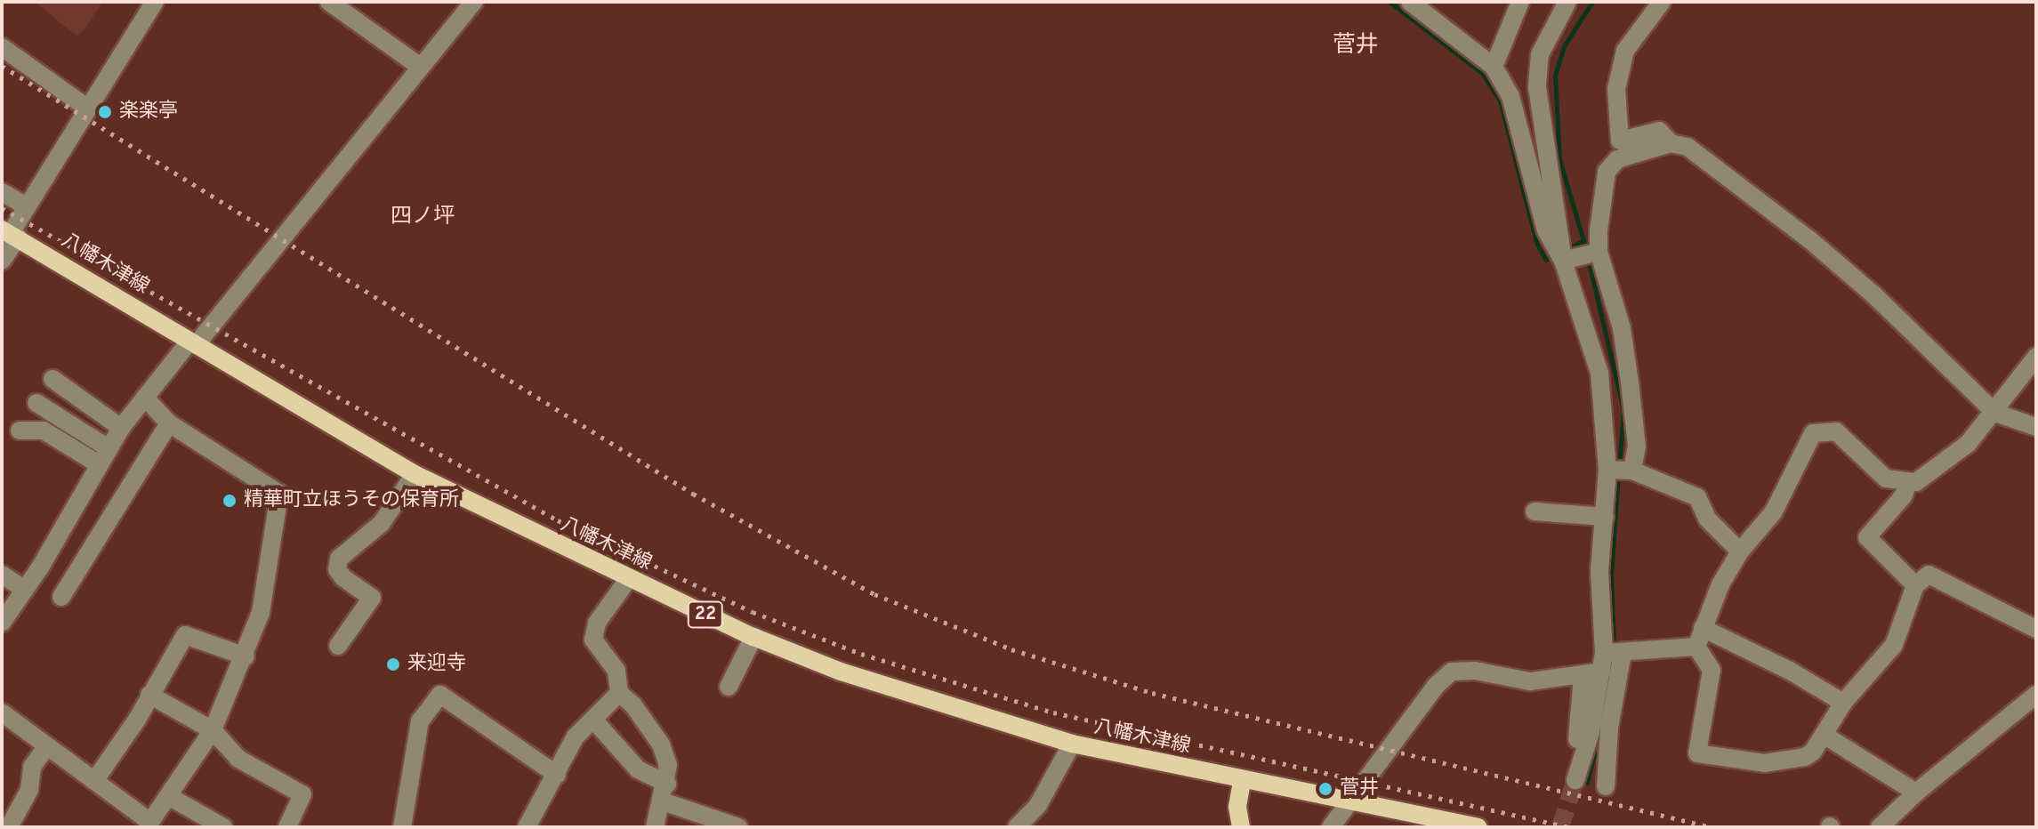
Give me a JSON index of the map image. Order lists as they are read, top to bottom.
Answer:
{
  "streets": {
    "main road": ["八幡木津線", "22"]
  },
  "districts": ["菅井", "四ノ坪"],
  "places": [
    "楽楽亭",
    "精華町立ほうその保育所",
    "来迎寺",
    "菅井"
  ]
}
